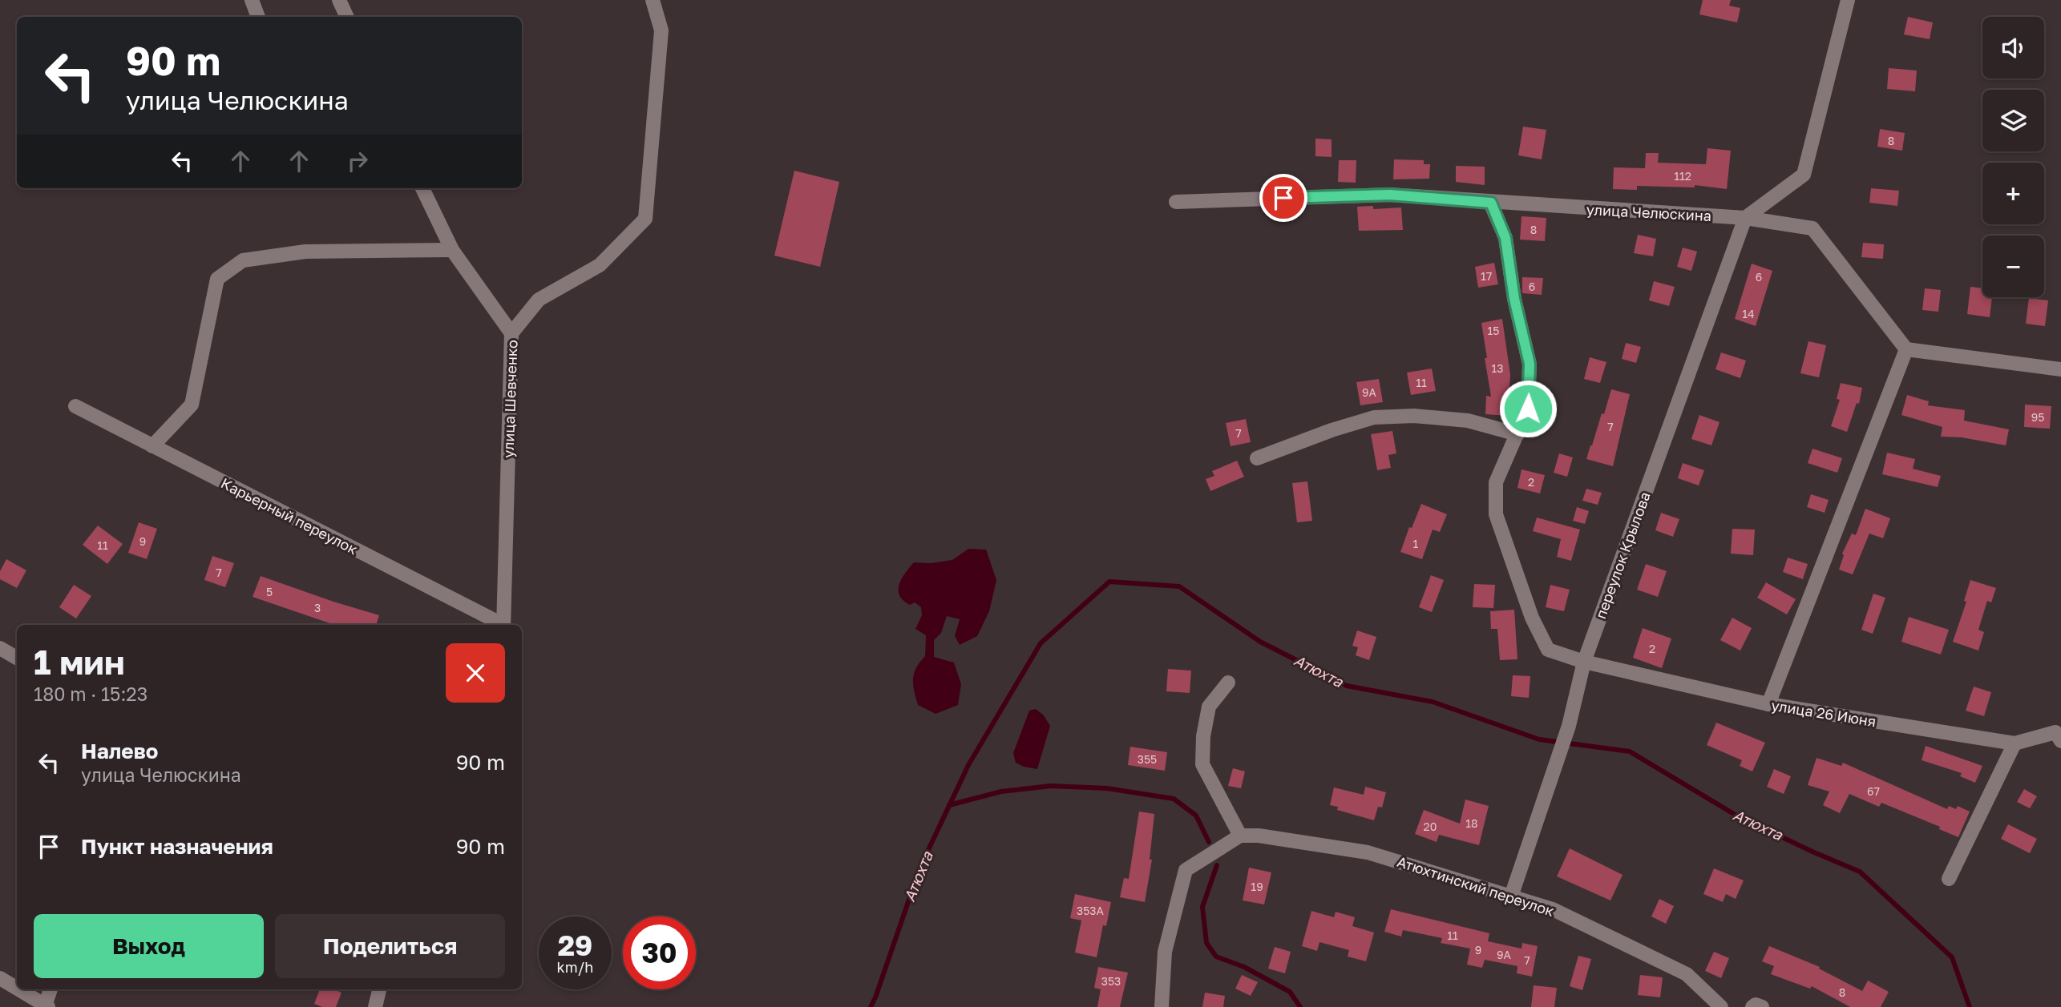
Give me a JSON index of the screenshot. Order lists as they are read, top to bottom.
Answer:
{
  "streets": {
    "street": [
      "улица Челюскина",
      "улица Шевченко",
      "Карьерный переулок",
      "переулок Крылова",
      "улица 26 Июня",
      "Атюхтинский переулок"
    ]
  },
  "crossings": [
    ["улица Челюскина", "переулок Крылова"],
    ["переулок Крылова", "улица 26 Июня"],
    ["переулок Крылова", "Атюхтинский переулок"]
  ],
  "water": ["Атюхта"],
  "house_numbers": [
    "8",
    "112",
    "8",
    "17",
    "6",
    "6",
    "14",
    "15",
    "13",
    "11",
    "9А",
    "95",
    "7",
    "7",
    "2",
    "9",
    "1",
    "11",
    "7",
    "5",
    "3",
    "2",
    "355",
    "67",
    "18",
    "20",
    "19",
    "353А",
    "11",
    "9",
    "9А",
    "7",
    "353",
    "8"
  ],
  "page": {
    "map_buttons": ["+", "−"],
    "turn": ["90 m", "улица Челюскина"],
    "heading": ["1 мин", "180 m · 15:23"],
    "list": [
      {
        "name": "Налево",
        "note": "улица Челюскина",
        "value": "90 m"
      },
      {
        "name": "Пункт назначения",
        "value": "90 m"
      }
    ],
    "buttons": ["Выход", "Поделиться"],
    "speed": "29 km/h",
    "limit": "30"
  }
}
